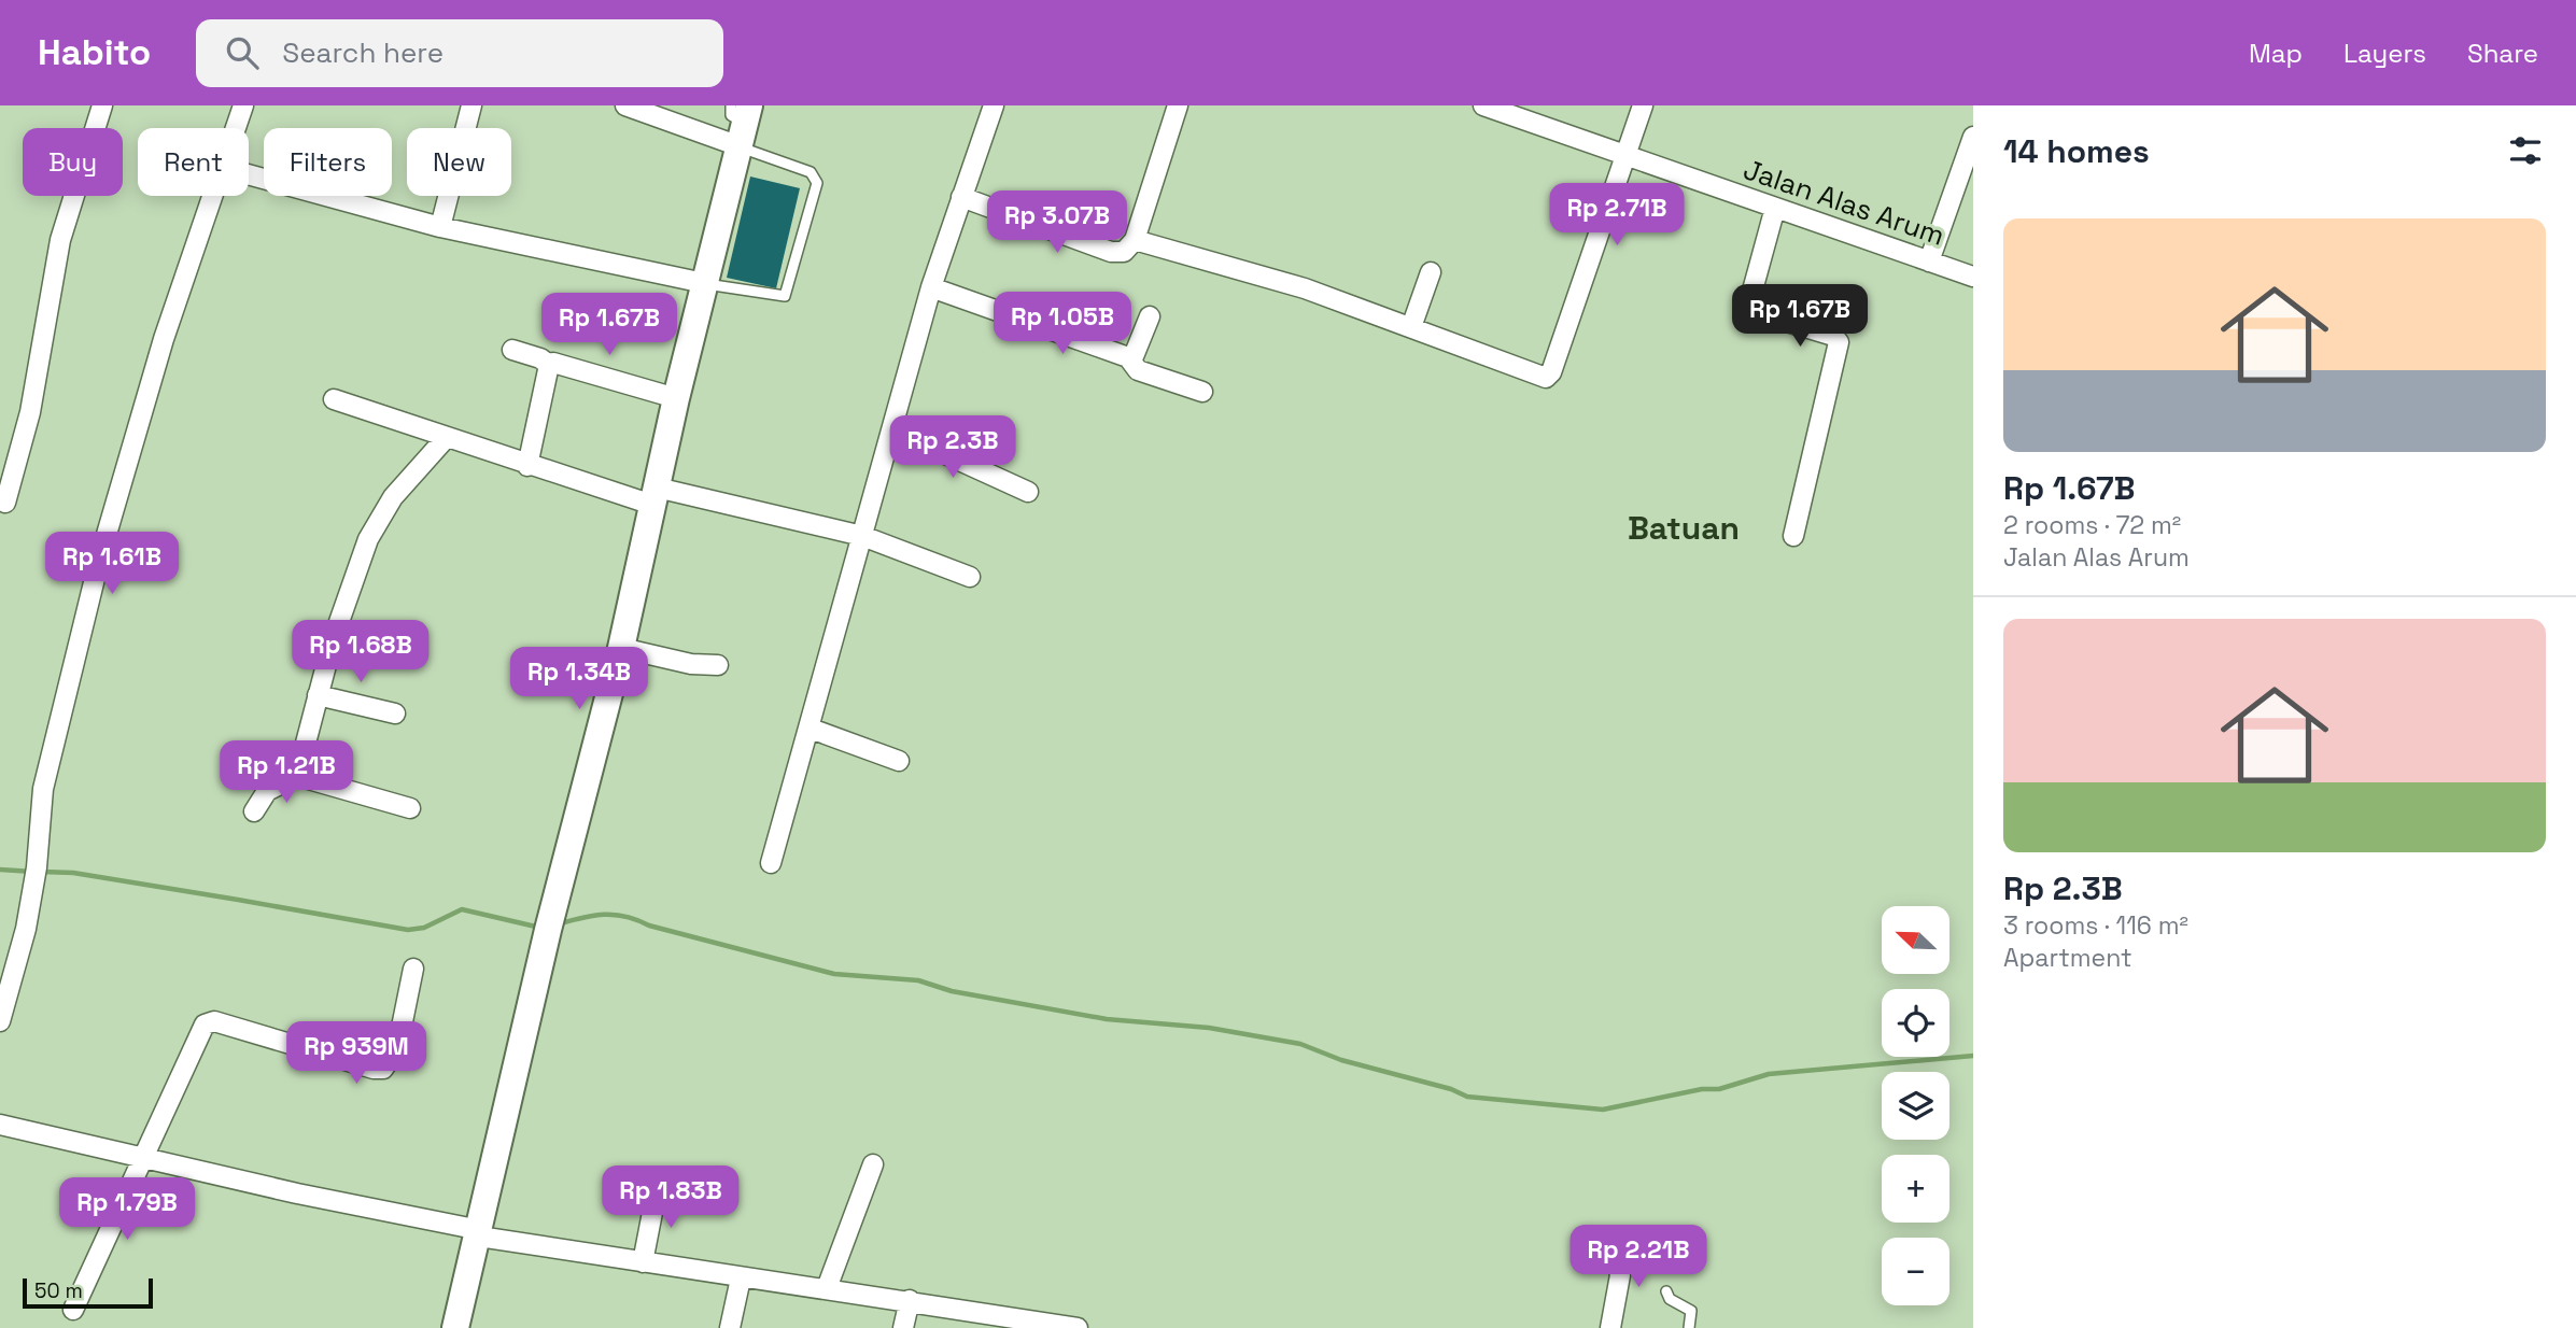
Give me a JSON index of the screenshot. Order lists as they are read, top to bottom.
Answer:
{
  "streets": {
    "street": ["Jalan Alas Arum"]
  },
  "districts": ["Batuan"],
  "scale_bar": "50 m",
  "north": "top left",
  "page": {
    "header": "Habito",
    "search": "Search here",
    "nav": ["Map", "Layers", "Share"],
    "heading": "14 homes",
    "chip": [
      "Buy",
      "Rent",
      "Filters",
      "New"
    ],
    "price": [
      "Rp 2.71B",
      "Rp 3.07B",
      "Rp 1.67B",
      "Rp 1.05B",
      "Rp 1.67B",
      "Rp 2.3B",
      "Rp 1.61B",
      "Rp 1.68B",
      "Rp 1.34B",
      "Rp 1.21B",
      "Rp 939M",
      "Rp 1.83B",
      "Rp 1.79B",
      "Rp 2.21B"
    ],
    "list": [
      {
        "name": "Rp 1.67B",
        "note": "2 rooms · 72 m² · Jalan Alas Arum"
      },
      {
        "name": "Rp 2.3B",
        "note": "3 rooms · 116 m² · Apartment"
      }
    ],
    "map_buttons": ["+", "−"],
    "scale": "50 m"
  }
}
